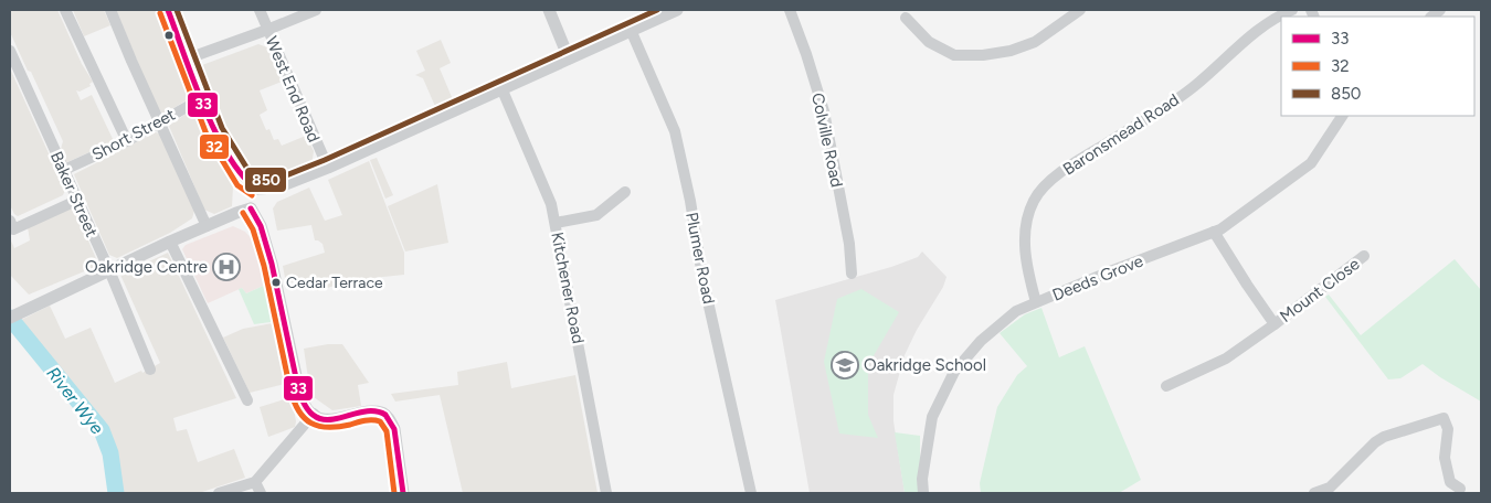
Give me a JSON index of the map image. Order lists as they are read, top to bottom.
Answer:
{
  "streets": {
    "street": [
      "West End Road",
      "Short Street",
      "Baronsmead Road",
      "Colville Road",
      "Baker Street",
      "Plumer Road",
      "Deeds Grove",
      "Kitchener Road",
      "Mount Close"
    ]
  },
  "crossings": [
    ["Short Street", "Baker Street"],
    ["Baronsmead Road", "Deeds Grove"],
    ["Deeds Grove", "Mount Close"]
  ],
  "water": ["River Wye"],
  "places": {
    "hospital": ["Oakridge Centre"],
    "other": ["Cedar Terrace"],
    "school or university": ["Oakridge School"]
  },
  "lines": ["transit line 33", "transit line 850", "transit line 32"],
  "legend": ["33", "32", "850"]
}
